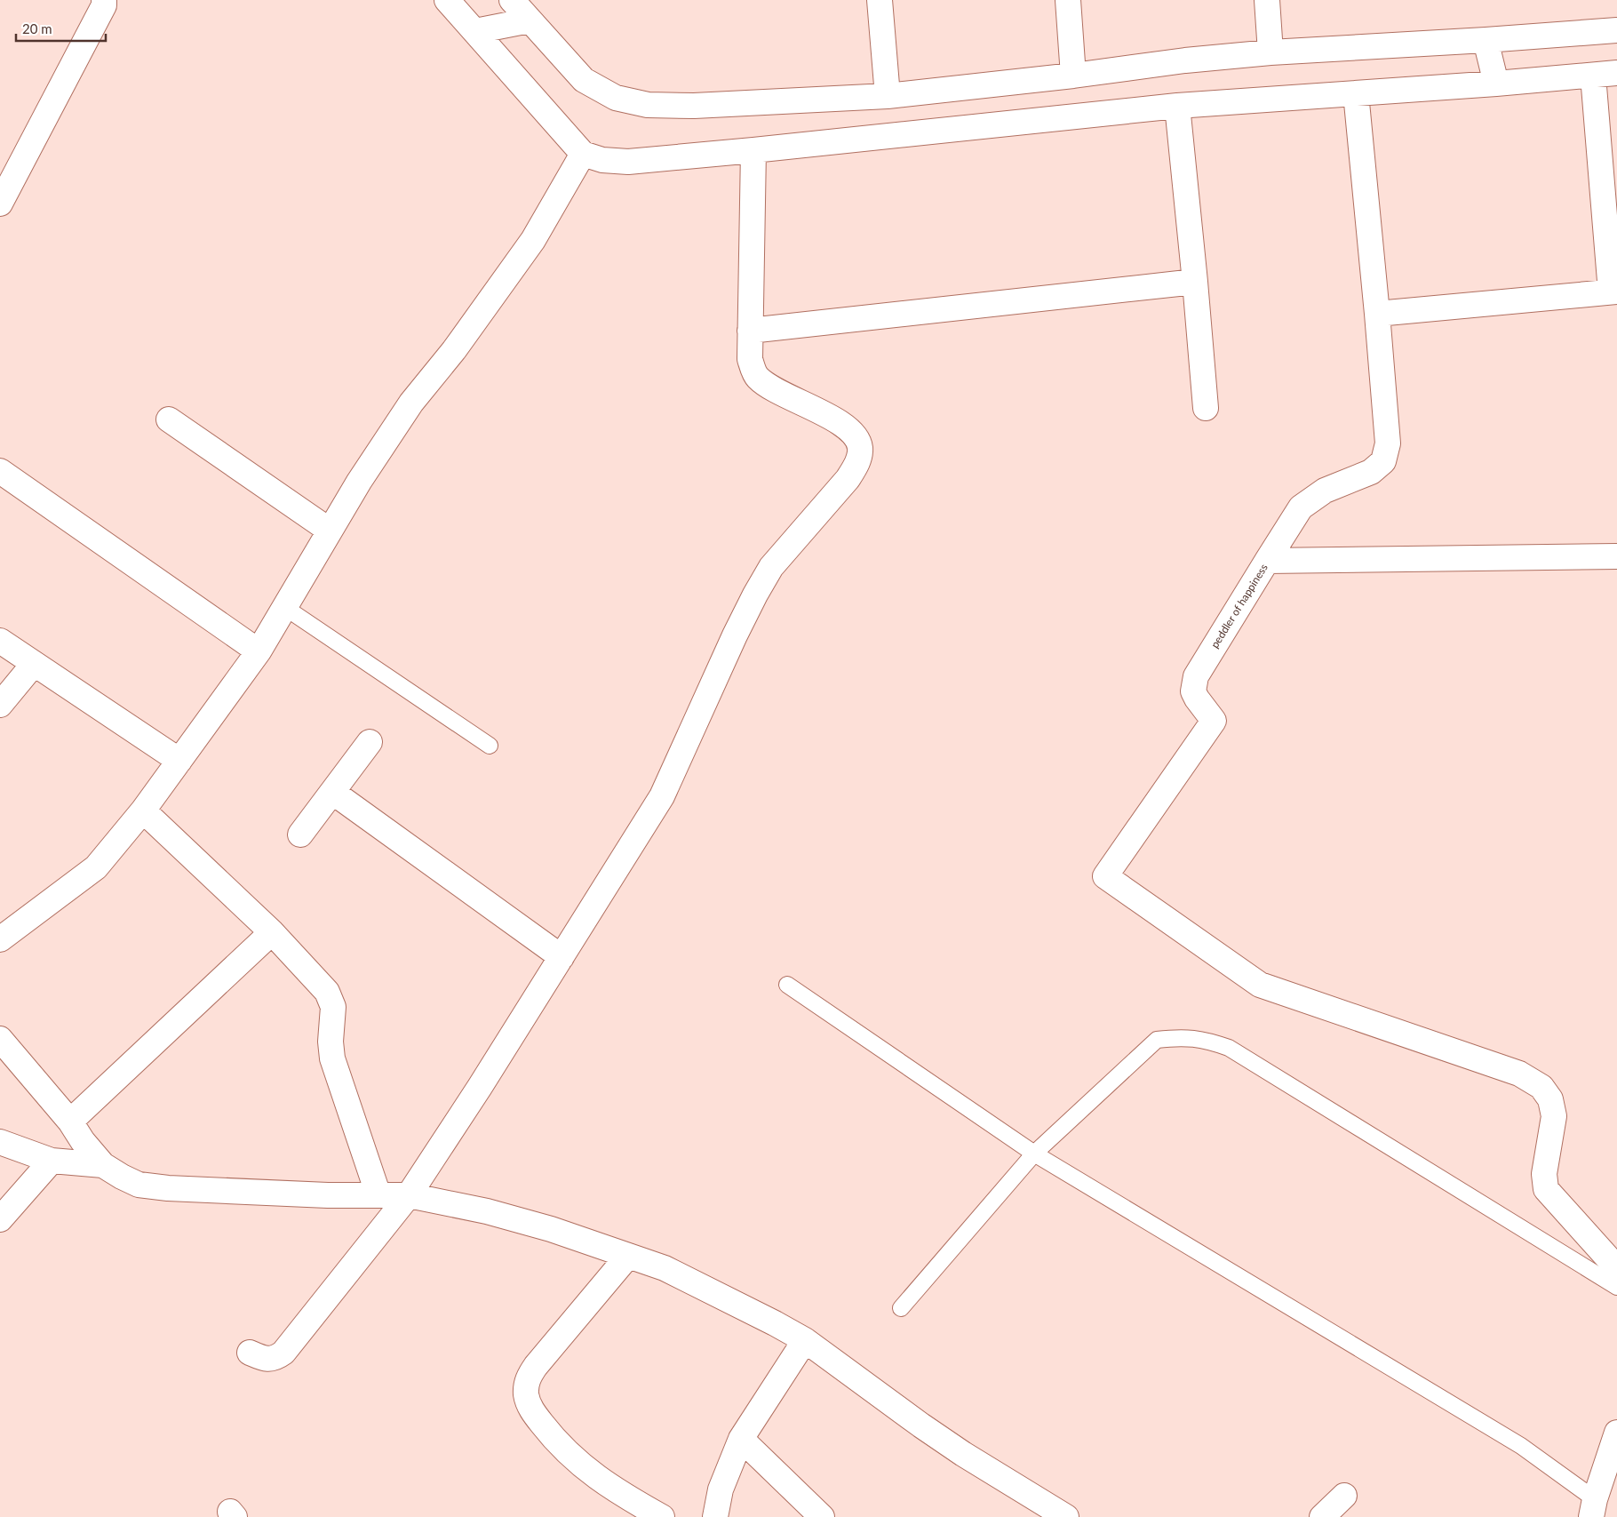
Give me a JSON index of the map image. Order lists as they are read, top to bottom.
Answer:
{
  "streets": {
    "street": ["peddler of happiness"]
  },
  "scale_bar": "20 m"
}
